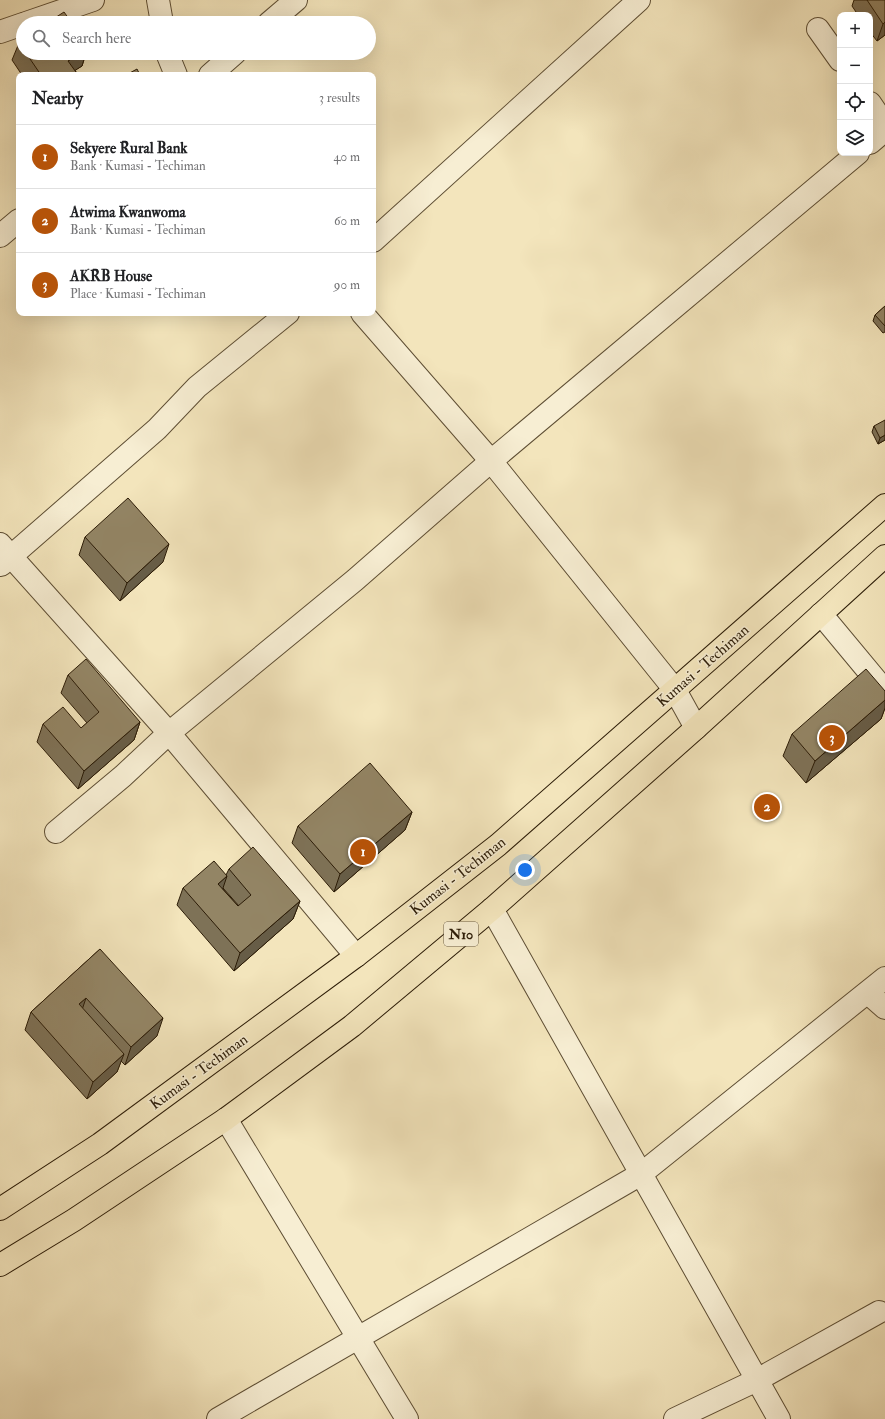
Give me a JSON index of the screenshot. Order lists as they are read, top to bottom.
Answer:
{
  "streets": {
    "highway": ["Kumasi - Techiman", "N10"]
  },
  "page": {
    "map_buttons": ["+", "−"],
    "search": "Search here",
    "heading": ["Nearby", "3 results"],
    "list": [
      {
        "mark": "1",
        "name": "Sekyere Rural Bank",
        "note": "Bank · Kumasi - Techiman",
        "value": "40 m"
      },
      {
        "mark": "2",
        "name": "Atwima Kwanwoma",
        "note": "Bank · Kumasi - Techiman",
        "value": "60 m"
      },
      {
        "mark": "3",
        "name": "AKRB House",
        "note": "Place · Kumasi - Techiman",
        "value": "90 m"
      }
    ],
    "pins": ["3", "2", "1"]
  }
}
